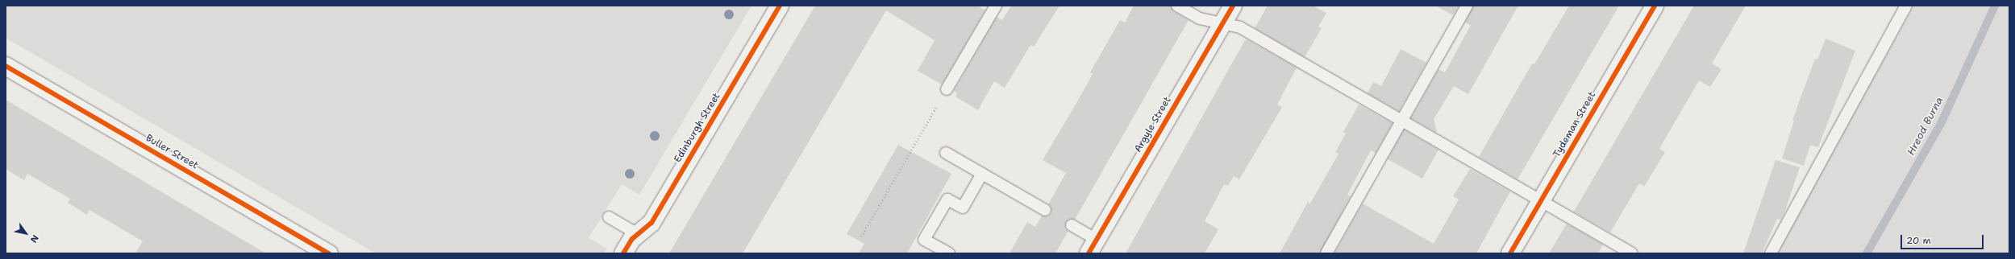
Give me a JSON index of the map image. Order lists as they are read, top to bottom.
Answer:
{
  "streets": {
    "street": [
      "Argyle Street",
      "Tydeman Street",
      "Edinburgh Street",
      "Buller Street"
    ]
  },
  "water": ["Hreod Burna"],
  "scale_bar": "20 m",
  "north": "bottom right"
}
